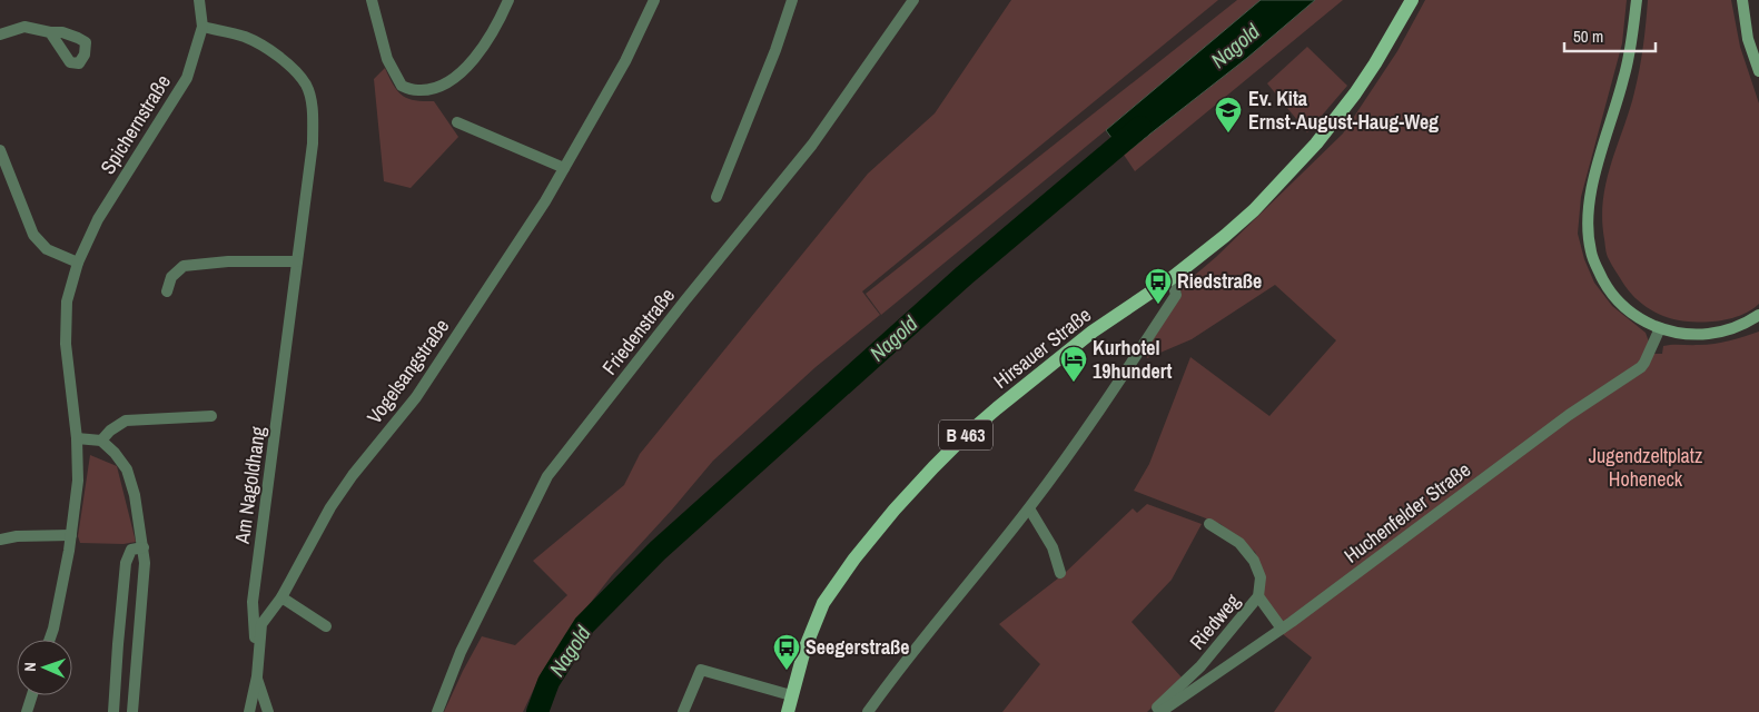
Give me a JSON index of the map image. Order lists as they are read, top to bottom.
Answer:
{
  "streets": {
    "main road": ["Hirsauer Straße", "B 463"],
    "street": [
      "Spichernstraße",
      "Friedenstraße",
      "Vogelsangstraße",
      "Am Nagoldhang",
      "Huchenfelder Straße",
      "Riedweg"
    ]
  },
  "crossings": [
    ["Spichernstraße", "Am Nagoldhang"],
    ["Vogelsangstraße", "Am Nagoldhang"]
  ],
  "water": ["Nagold"],
  "parks": ["Jugendzeltplatz Hoheneck"],
  "places": {
    "school or university": ["Ev. Kita Ernst-August-Haug-Weg"],
    "bus stop": ["Riedstraße", "Seegerstraße"],
    "hotel": ["Kurhotel 19hundert"]
  },
  "scale_bar": "50 m",
  "north": "left"
}
